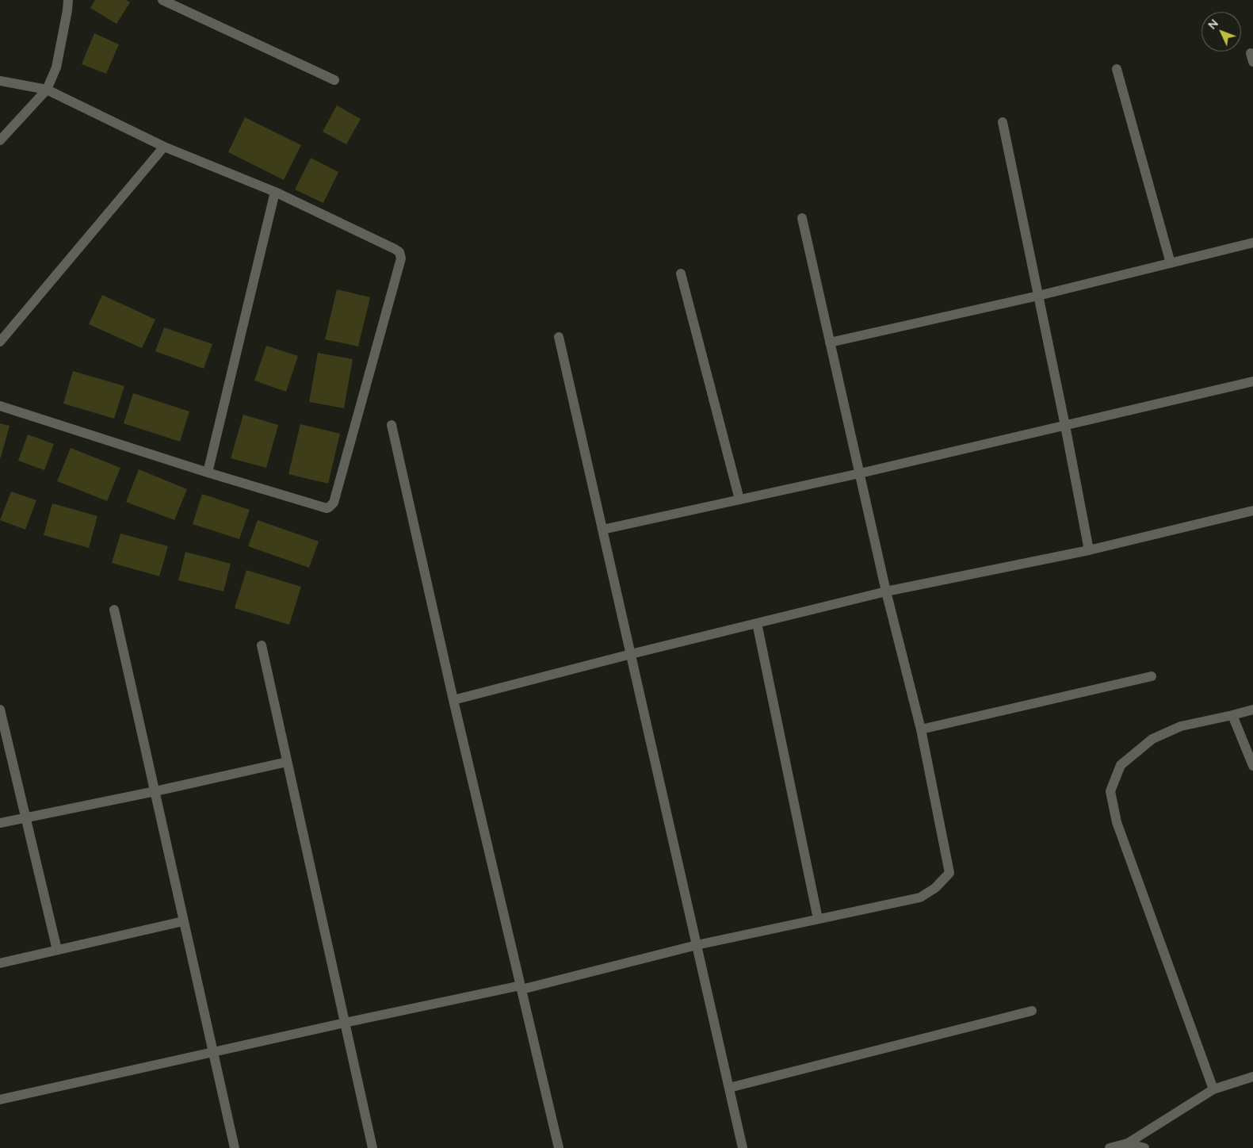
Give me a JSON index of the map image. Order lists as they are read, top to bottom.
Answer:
{
  "north": "top left"
}
